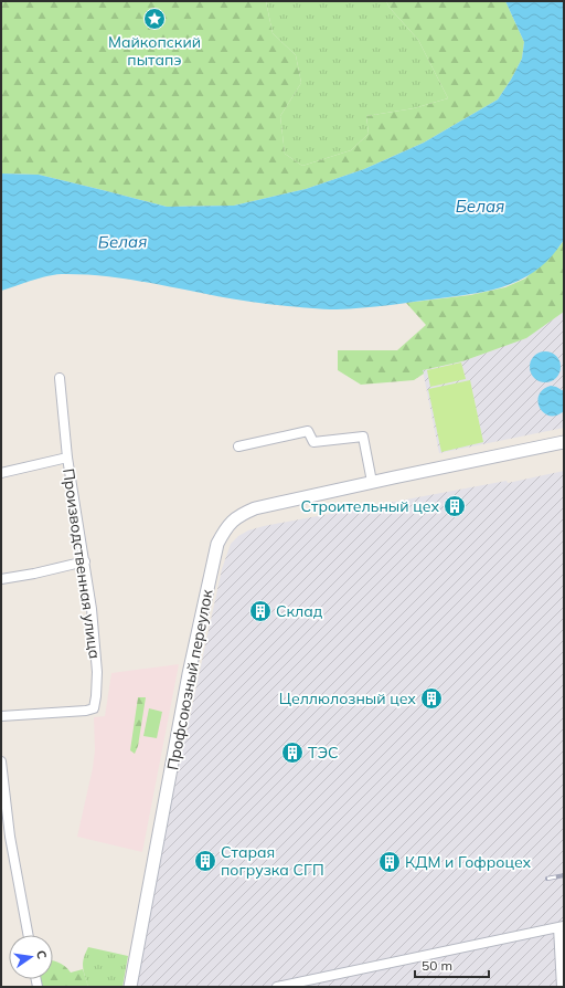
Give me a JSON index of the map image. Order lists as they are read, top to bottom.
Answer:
{
  "streets": {
    "main road": ["Профсоюзный переулок"],
    "street": ["Производственная улица"]
  },
  "water": ["Белая"],
  "places": {
    "place": ["Майкопский пытапэ"],
    "building": [
      "Строительный цех",
      "Склад",
      "Целлюлозный цех",
      "ТЭС",
      "Старая погрузка СГП",
      "КДМ и Гофроцех"
    ]
  },
  "scale_bar": "50 m",
  "north": "right"
}
